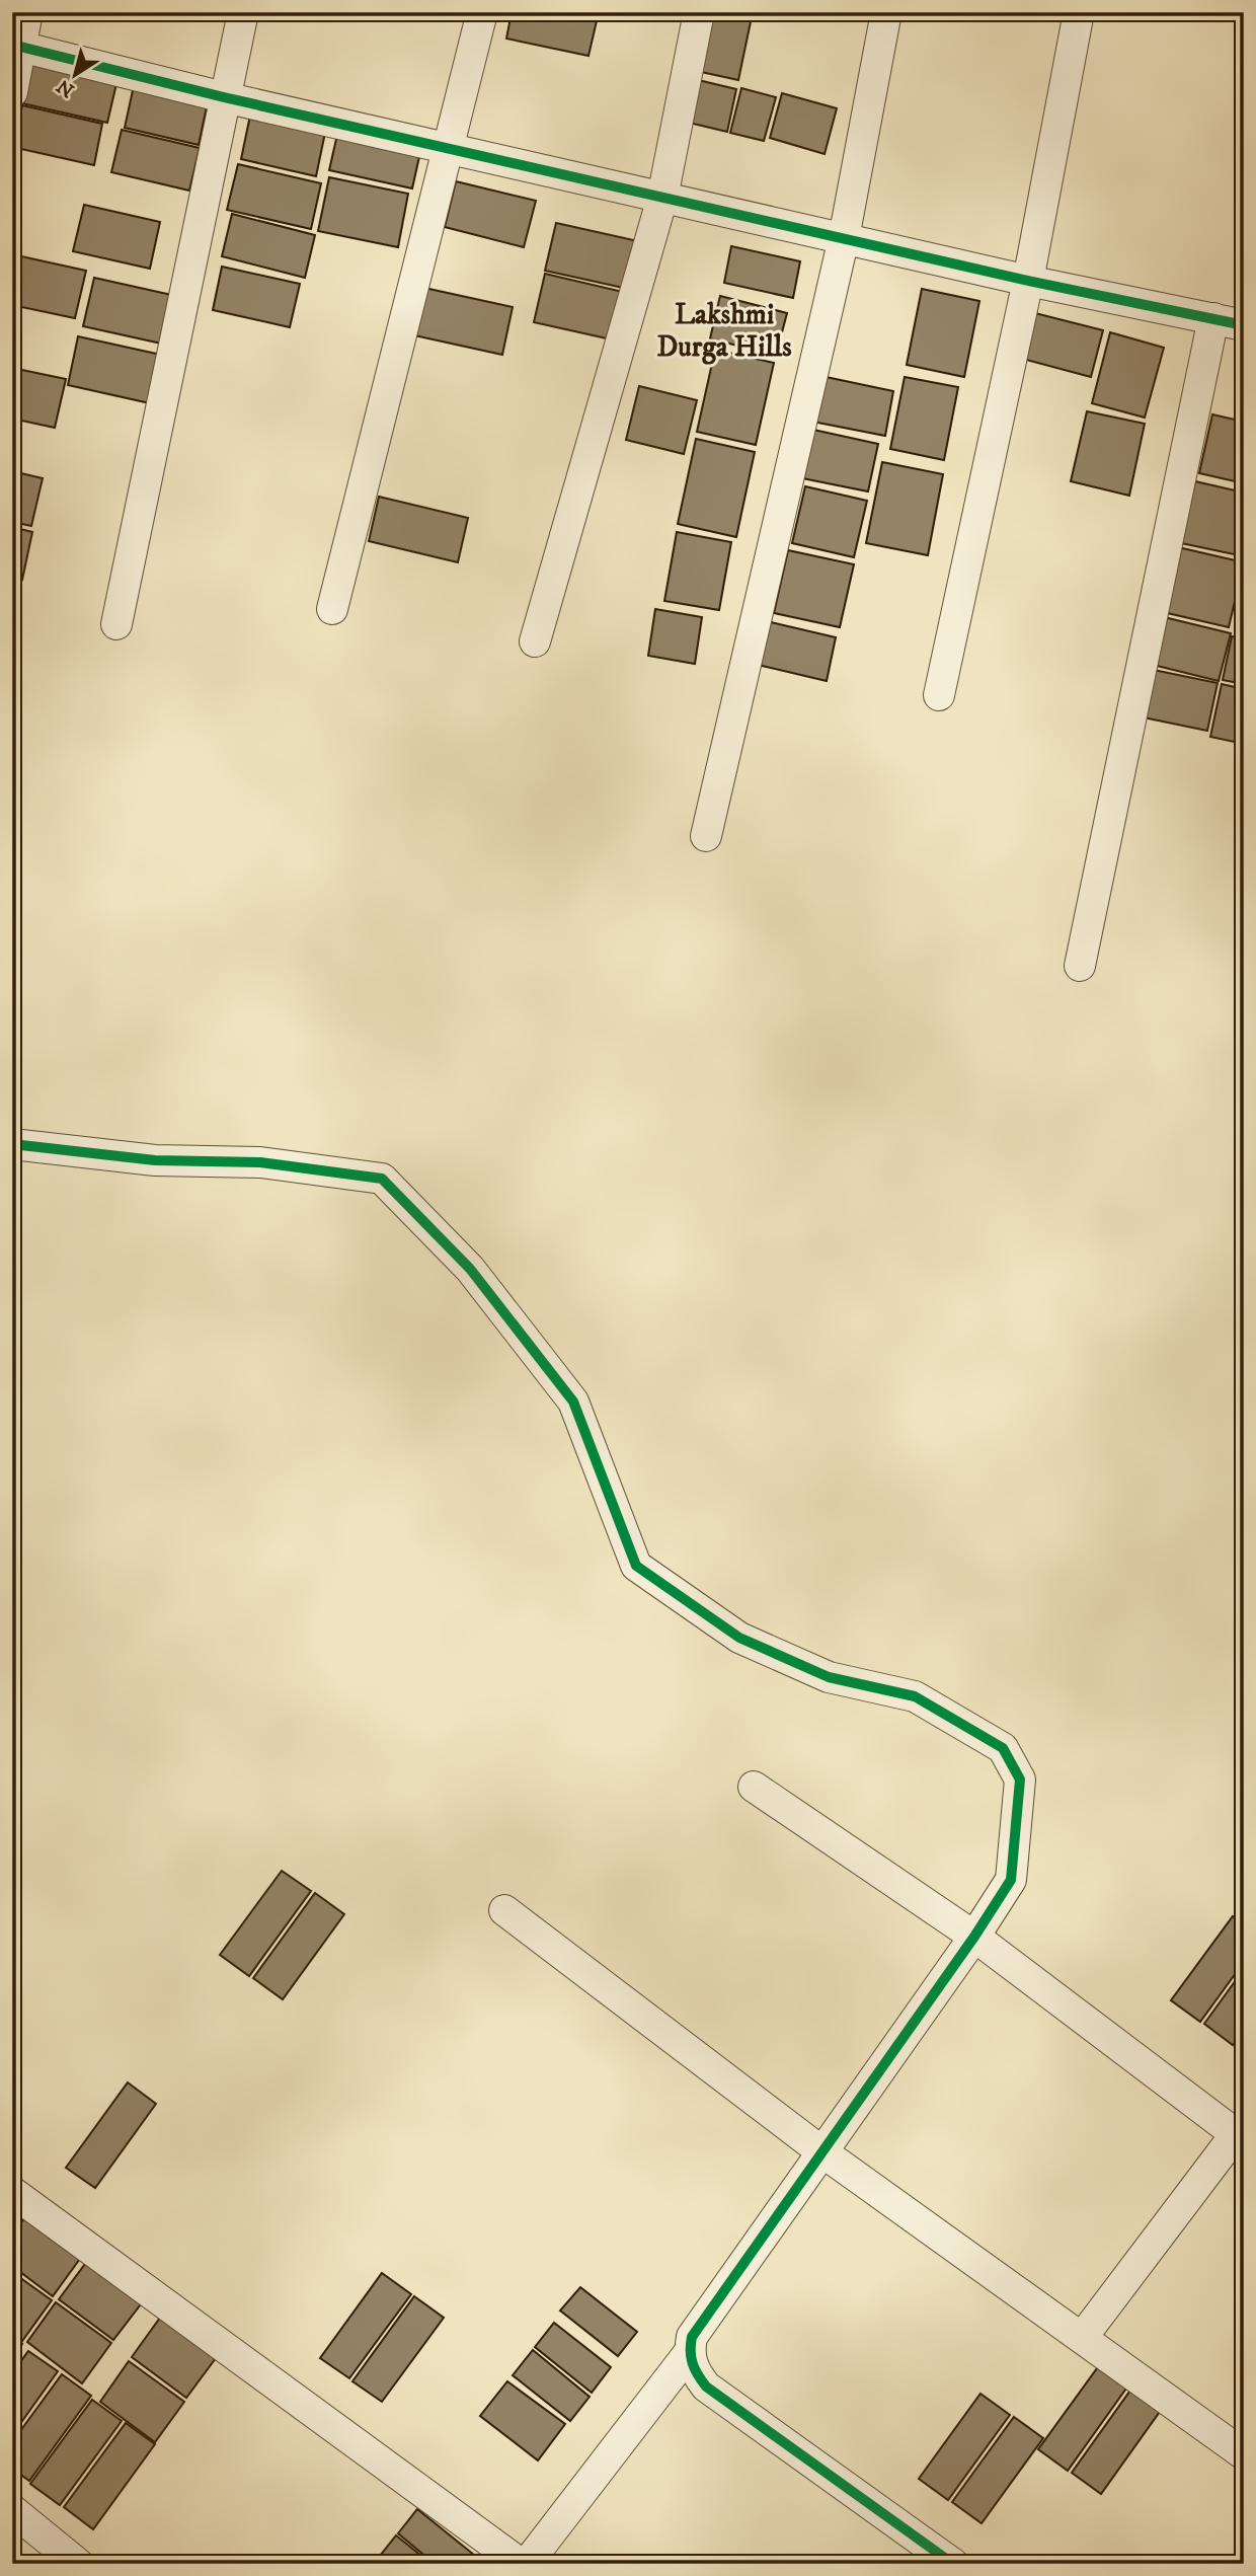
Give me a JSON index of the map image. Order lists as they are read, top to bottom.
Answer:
{
  "districts": ["Lakshmi Durga Hills"],
  "north": "bottom left"
}
